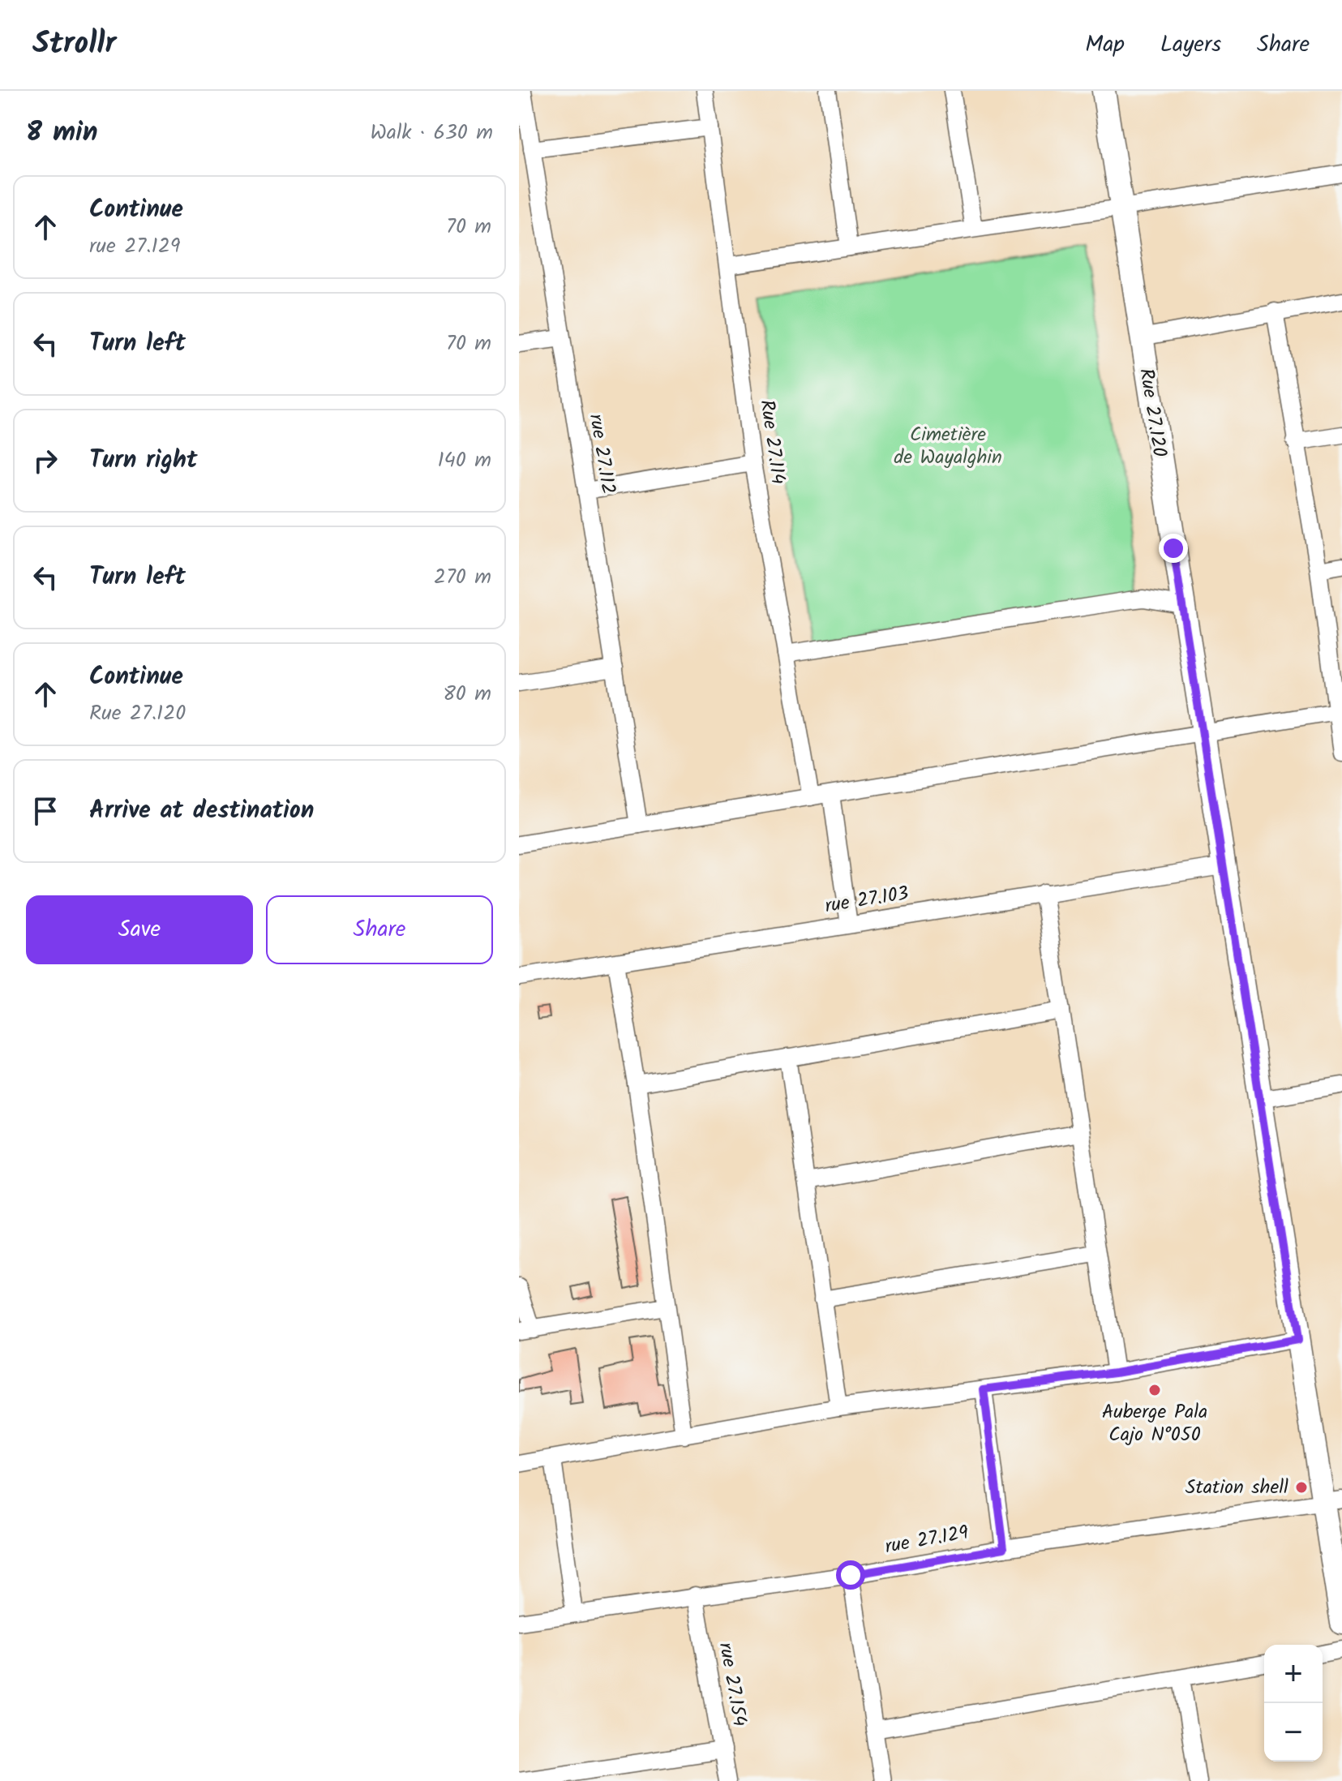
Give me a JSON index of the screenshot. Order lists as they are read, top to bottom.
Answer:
{
  "streets": {
    "street": [
      "Rue 27.120",
      "Rue 27.114",
      "rue 27.112",
      "rue 27.103",
      "rue 27.129",
      "rue 27.154"
    ]
  },
  "crossings": [
    ["Rue 27.120", "rue 27.103"],
    ["Rue 27.120", "rue 27.129"],
    ["rue 27.129", "rue 27.154"]
  ],
  "parks": ["Cimetière de Wayalghin"],
  "places": ["Auberge Pala Cajo N°050", "Station shell"],
  "page": {
    "header": "Strollr",
    "nav": ["Map", "Layers", "Share"],
    "heading": ["8 min", "Walk · 630 m"],
    "list": [
      ["Continue", "rue 27.129", "70 m"],
      ["Turn left", "70 m"],
      ["Turn right", "140 m"],
      ["Turn left", "270 m"],
      ["Continue", "Rue 27.120", "80 m"],
      "Arrive at destination"
    ],
    "buttons": ["Save", "Share"],
    "map_buttons": ["+", "−"]
  }
}
